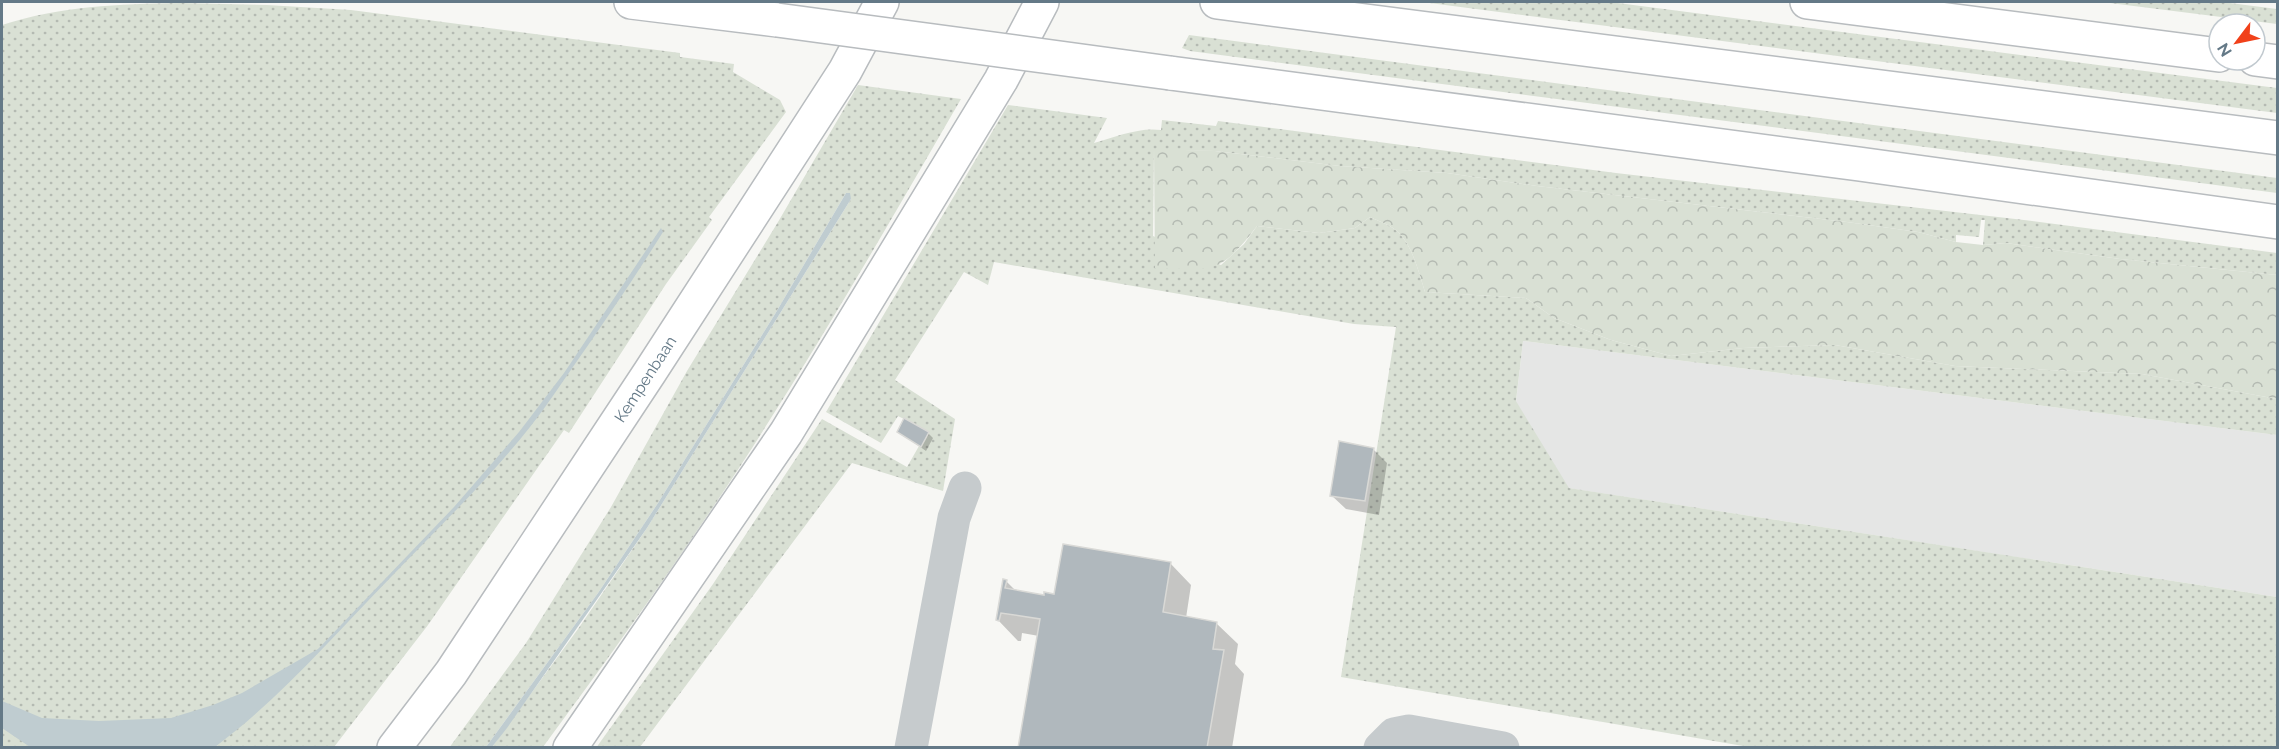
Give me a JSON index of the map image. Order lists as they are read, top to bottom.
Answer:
{
  "streets": {
    "highway": ["Kempenbaan"]
  },
  "north": "bottom left"
}
